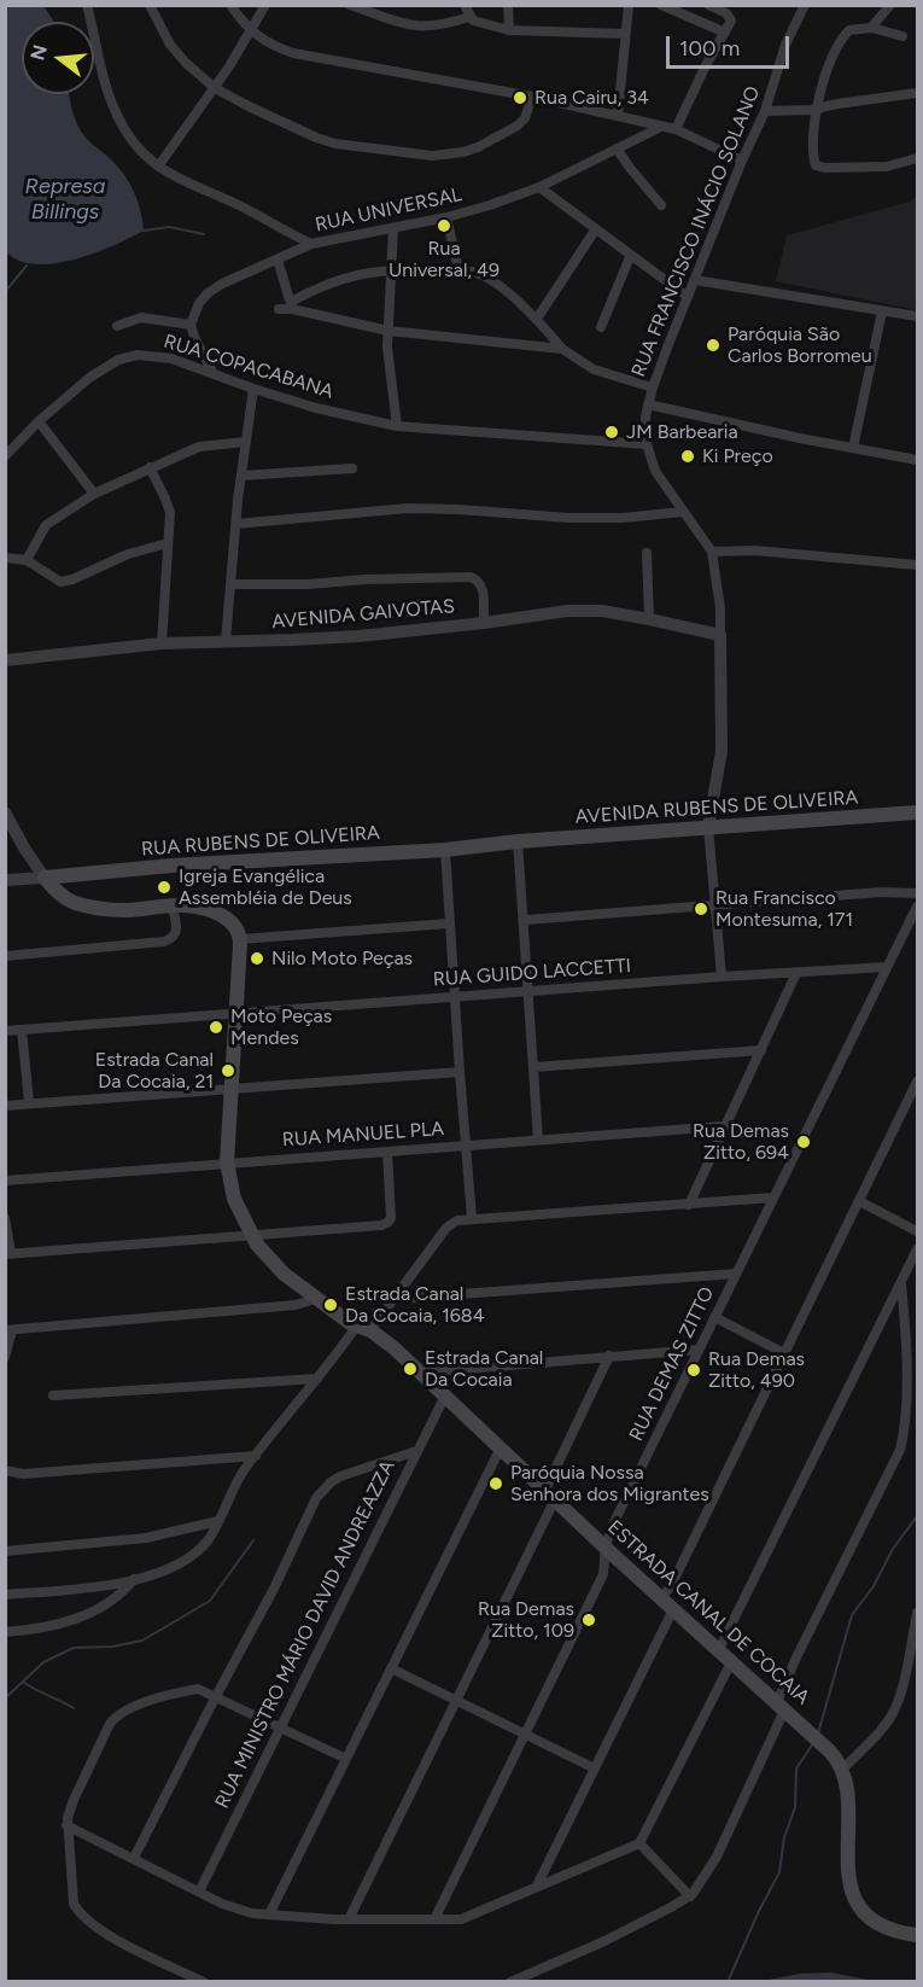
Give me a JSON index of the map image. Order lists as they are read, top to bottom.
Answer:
{
  "streets": {
    "main road": ["AVENIDA RUBENS DE OLIVEIRA", "RUA RUBENS DE OLIVEIRA", "ESTRADA CANAL DE COCAIA"],
    "street": [
      "RUA UNIVERSAL",
      "RUA FRANCISCO INÁCIO SOLANO",
      "RUA COPACABANA",
      "AVENIDA GAIVOTAS",
      "RUA GUIDO LACCETTI",
      "RUA MANUEL PLA",
      "RUA DEMAS ZITTO",
      "RUA MINISTRO MÁRIO DAVID ANDREAZZA"
    ]
  },
  "crossings": [
    ["RUA FRANCISCO INÁCIO SOLANO", "RUA COPACABANA"],
    ["RUA FRANCISCO INÁCIO SOLANO", "AVENIDA GAIVOTAS"],
    ["RUA FRANCISCO INÁCIO SOLANO", "AVENIDA RUBENS DE OLIVEIRA"],
    ["RUA FRANCISCO INÁCIO SOLANO", "RUA GUIDO LACCETTI"],
    ["AVENIDA RUBENS DE OLIVEIRA", "RUA RUBENS DE OLIVEIRA"],
    ["RUA GUIDO LACCETTI", "RUA DEMAS ZITTO"],
    ["RUA GUIDO LACCETTI", "ESTRADA CANAL DE COCAIA"],
    ["RUA MANUEL PLA", "ESTRADA CANAL DE COCAIA"],
    ["RUA DEMAS ZITTO", "ESTRADA CANAL DE COCAIA"],
    ["ESTRADA CANAL DE COCAIA", "RUA MINISTRO MÁRIO DAVID ANDREAZZA"]
  ],
  "water": ["Represa Billings"],
  "places": [
    "Rua Cairu, 34",
    "Rua Universal, 49",
    "Paróquia São Carlos Borromeu",
    "JM Barbearia",
    "Ki Preço",
    "Igreja Evangélica Assembléia de Deus",
    "Rua Francisco Montesuma, 171",
    "Nilo Moto Peças",
    "Moto Peças Mendes",
    "Estrada Canal Da Cocaia, 21",
    "Rua Demas Zitto, 694",
    "Estrada Canal Da Cocaia, 1684",
    "Estrada Canal Da Cocaia",
    "Rua Demas Zitto, 490",
    "Paróquia Nossa Senhora dos Migrantes",
    "Rua Demas Zitto, 109"
  ],
  "scale_bar": "100 m",
  "north": "left"
}
